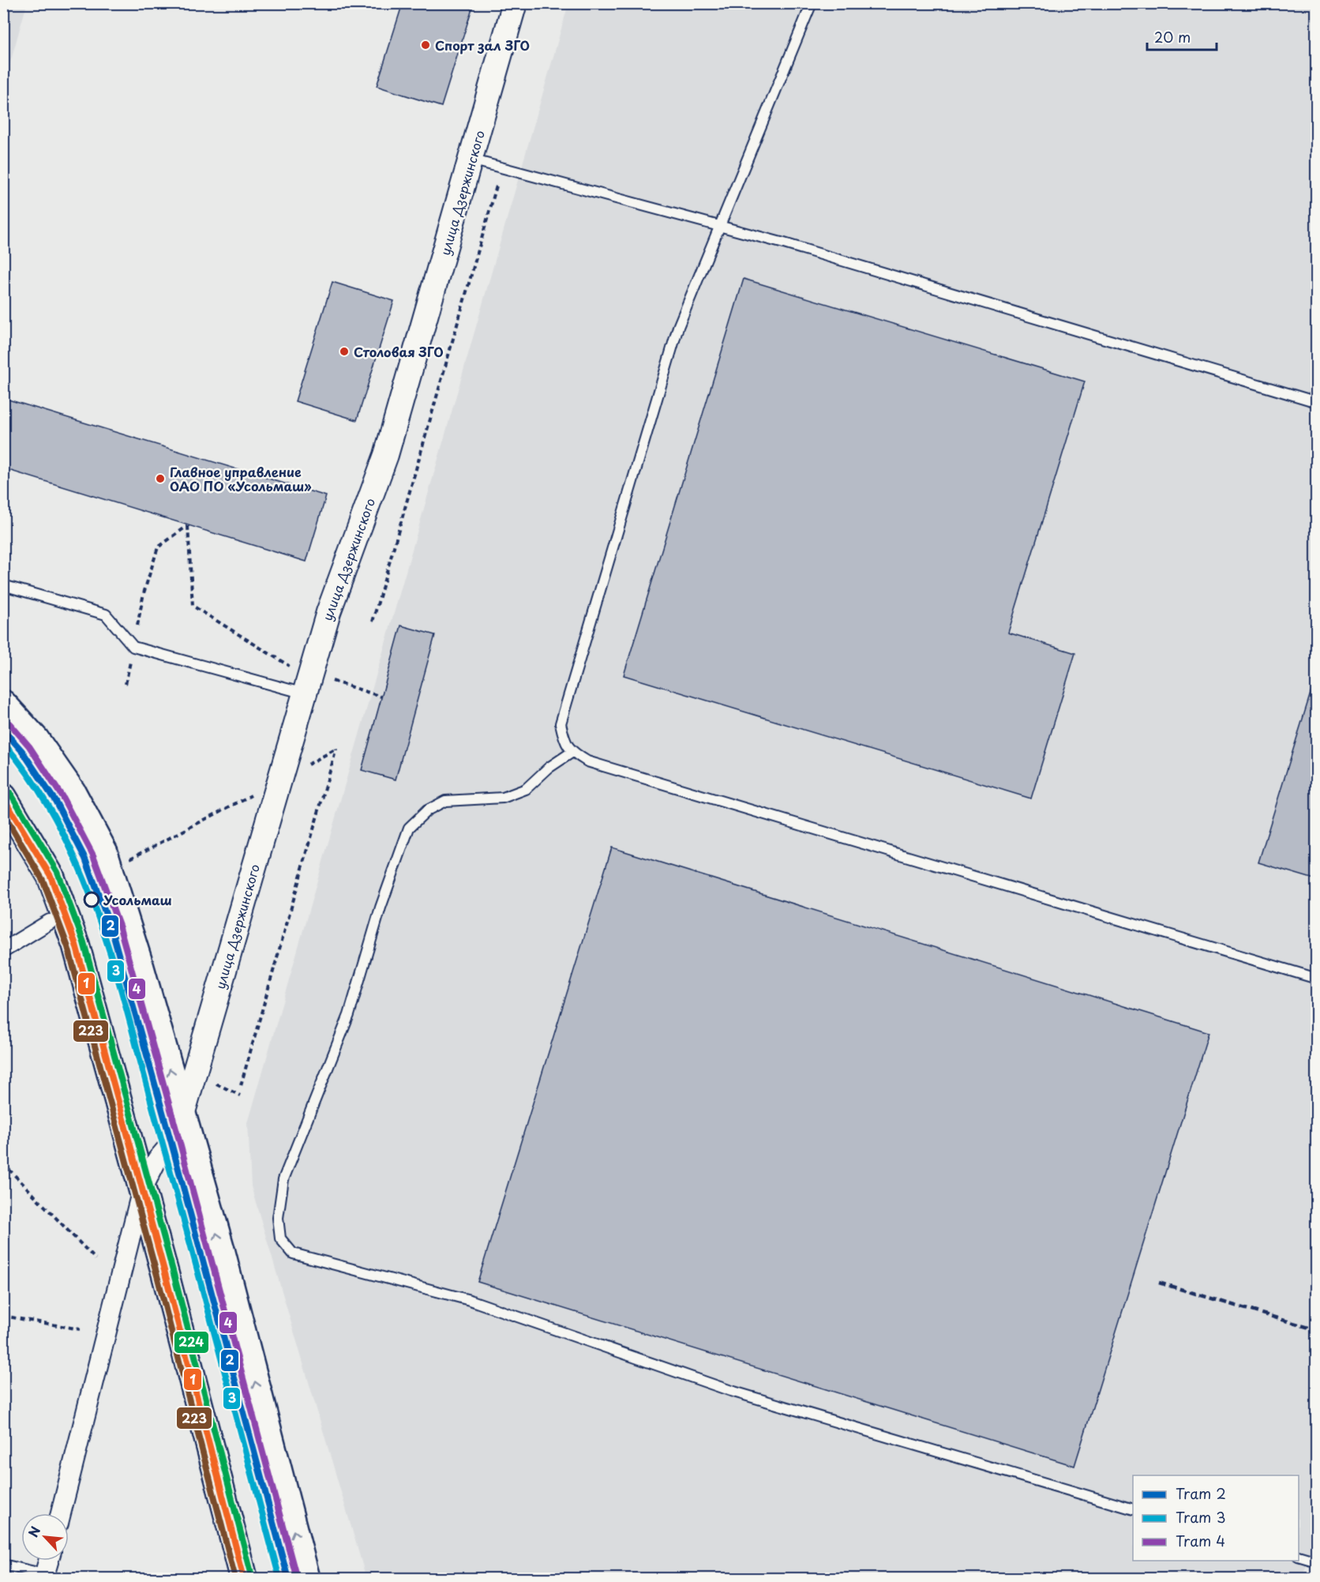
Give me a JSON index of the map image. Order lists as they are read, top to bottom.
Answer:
{
  "streets": {
    "street": ["улица Дзержинского"]
  },
  "places": [
    "Спорт зал ЗГО",
    "Столовая ЗГО",
    "Главное управление ОАО ПО «Усольмаш»",
    "Усольмаш"
  ],
  "lines": [
    "tram line 4",
    "tram line 2",
    "tram line 3",
    "transit line 224",
    "transit line 1",
    "transit line 223"
  ],
  "legend": ["Tram 2", "Tram 3", "Tram 4"],
  "scale_bar": "20 m",
  "north": "top left"
}
